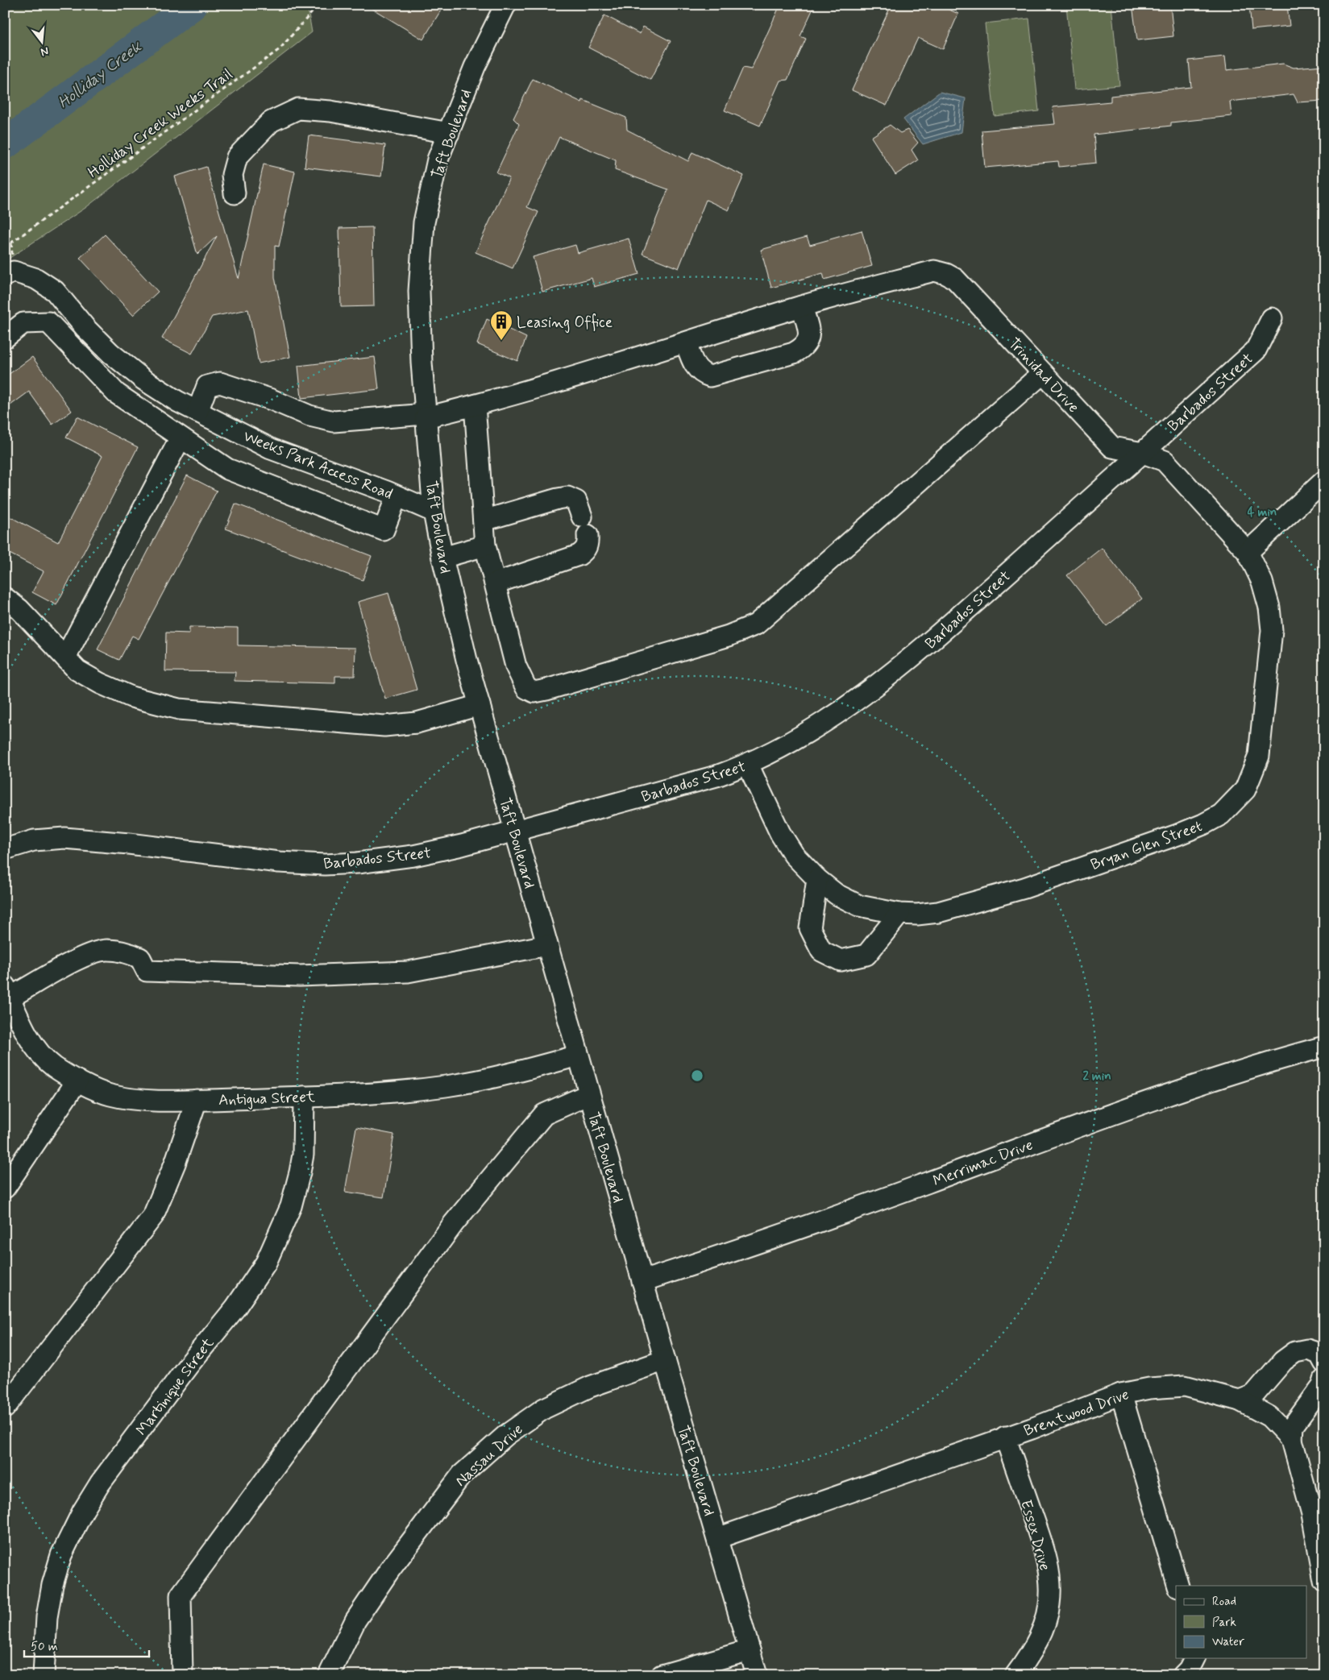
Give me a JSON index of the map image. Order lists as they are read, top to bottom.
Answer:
{
  "streets": {
    "street": [
      "Taft Boulevard",
      "Trinidad Drive",
      "Barbados Street",
      "Weeks Park Access Road",
      "Bryan Glen Street",
      "Antigua Street",
      "Merrimac Drive",
      "Martinique Street",
      "Brentwood Drive",
      "Nassau Drive",
      "Essex Drive"
    ],
    "path": ["Holliday Creek Weeks Trail"]
  },
  "crossings": [
    ["Taft Boulevard", "Barbados Street"],
    ["Taft Boulevard", "Weeks Park Access Road"],
    ["Taft Boulevard", "Antigua Street"],
    ["Taft Boulevard", "Merrimac Drive"],
    ["Taft Boulevard", "Brentwood Drive"],
    ["Taft Boulevard", "Nassau Drive"],
    ["Trinidad Drive", "Barbados Street"],
    ["Trinidad Drive", "Bryan Glen Street"],
    ["Barbados Street", "Bryan Glen Street"],
    ["Antigua Street", "Martinique Street"],
    ["Brentwood Drive", "Essex Drive"]
  ],
  "water": ["Holliday Creek"],
  "places": {
    "building": ["Leasing Office"]
  },
  "legend": ["Road", "Park", "Water"],
  "scale_bar": "50 m",
  "north": "bottom",
  "rings": ["4 min", "2 min"]
}
